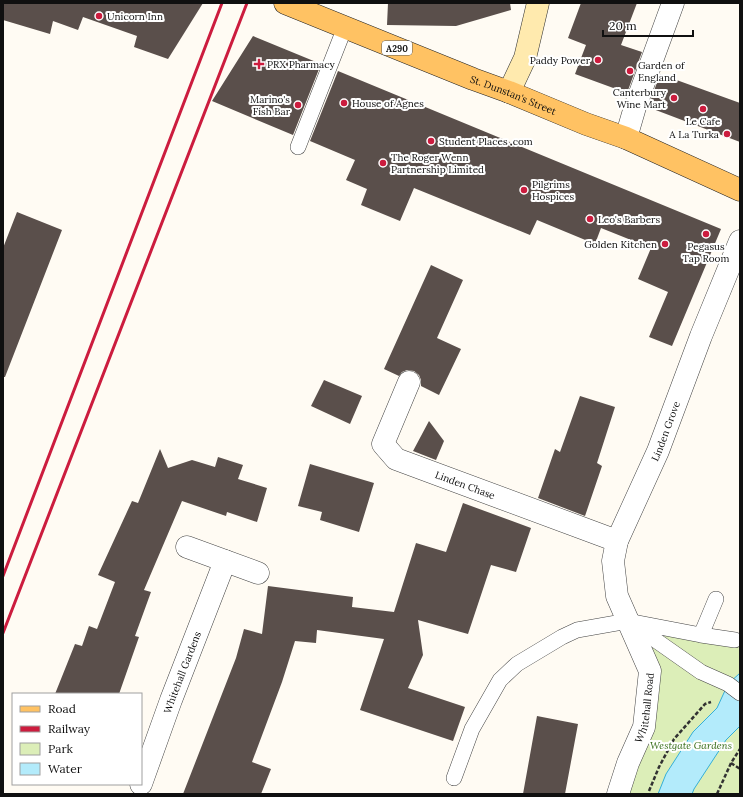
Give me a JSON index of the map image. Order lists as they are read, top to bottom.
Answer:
{
  "streets": {
    "main road": ["A290", "St. Dunstan's Street"],
    "street": [
      "Linden Grove",
      "Linden Chase",
      "Whitehall Gardens",
      "Whitehall Road"
    ]
  },
  "crossings": [
    ["Linden Grove", "Linden Chase"],
    ["Linden Grove", "Whitehall Road"]
  ],
  "parks": ["Westgate Gardens"],
  "places": {
    "other": [
      "Unicorn Inn",
      "Paddy Power",
      "Garden of England",
      "Canterbury Wine Mart",
      "House of Agnes",
      "Marino's Fish Bar",
      "Le Cafe",
      "A La Turka",
      "Student Places .com",
      "The Roger Wenn Partnership Limited",
      "Pilgrims Hospices",
      "Leo's Barbers",
      "Pegasus Tap Room",
      "Golden Kitchen"
    ],
    "health": ["PRX Pharmacy"]
  },
  "legend": [
    "Road",
    "Railway",
    "Park",
    "Water"
  ],
  "scale_bar": "20 m"
}
